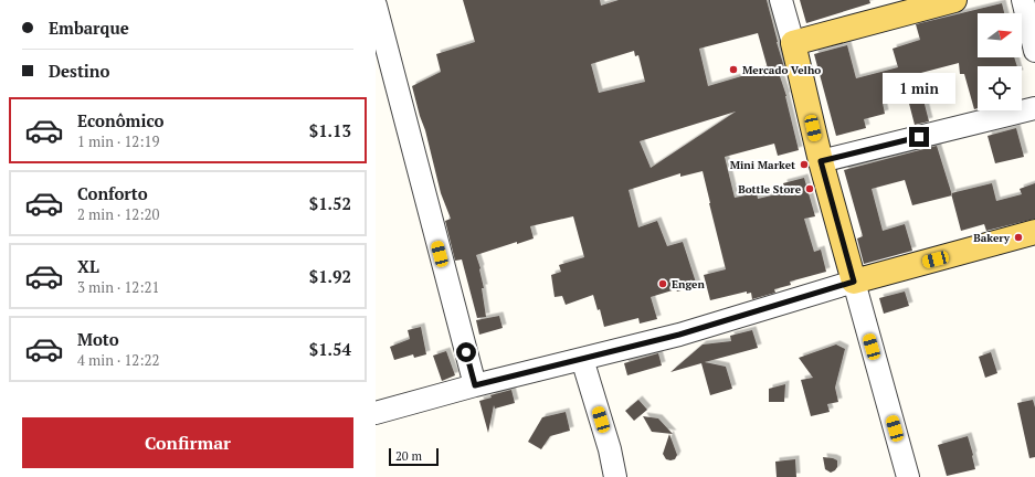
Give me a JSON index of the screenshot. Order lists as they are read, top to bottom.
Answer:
{
  "places": [
    "Mercado Velho",
    "Mini Market",
    "Bottle Store",
    "Bakery",
    "Engen"
  ],
  "scale_bar": "20 m",
  "north": "right",
  "page": {
    "banner": ["Embarque", "Destino"],
    "bubble": "1 min",
    "list": [
      {
        "name": "Econômico",
        "note": "1 min · 12:19",
        "value": "$1.13"
      },
      {
        "name": "Conforto",
        "note": "2 min · 12:20",
        "value": "$1.52"
      },
      {
        "name": "XL",
        "note": "3 min · 12:21",
        "value": "$1.92"
      },
      {
        "name": "Moto",
        "note": "4 min · 12:22",
        "value": "$1.54"
      }
    ],
    "buttons": "Confirmar",
    "scale": "20 m"
  }
}
